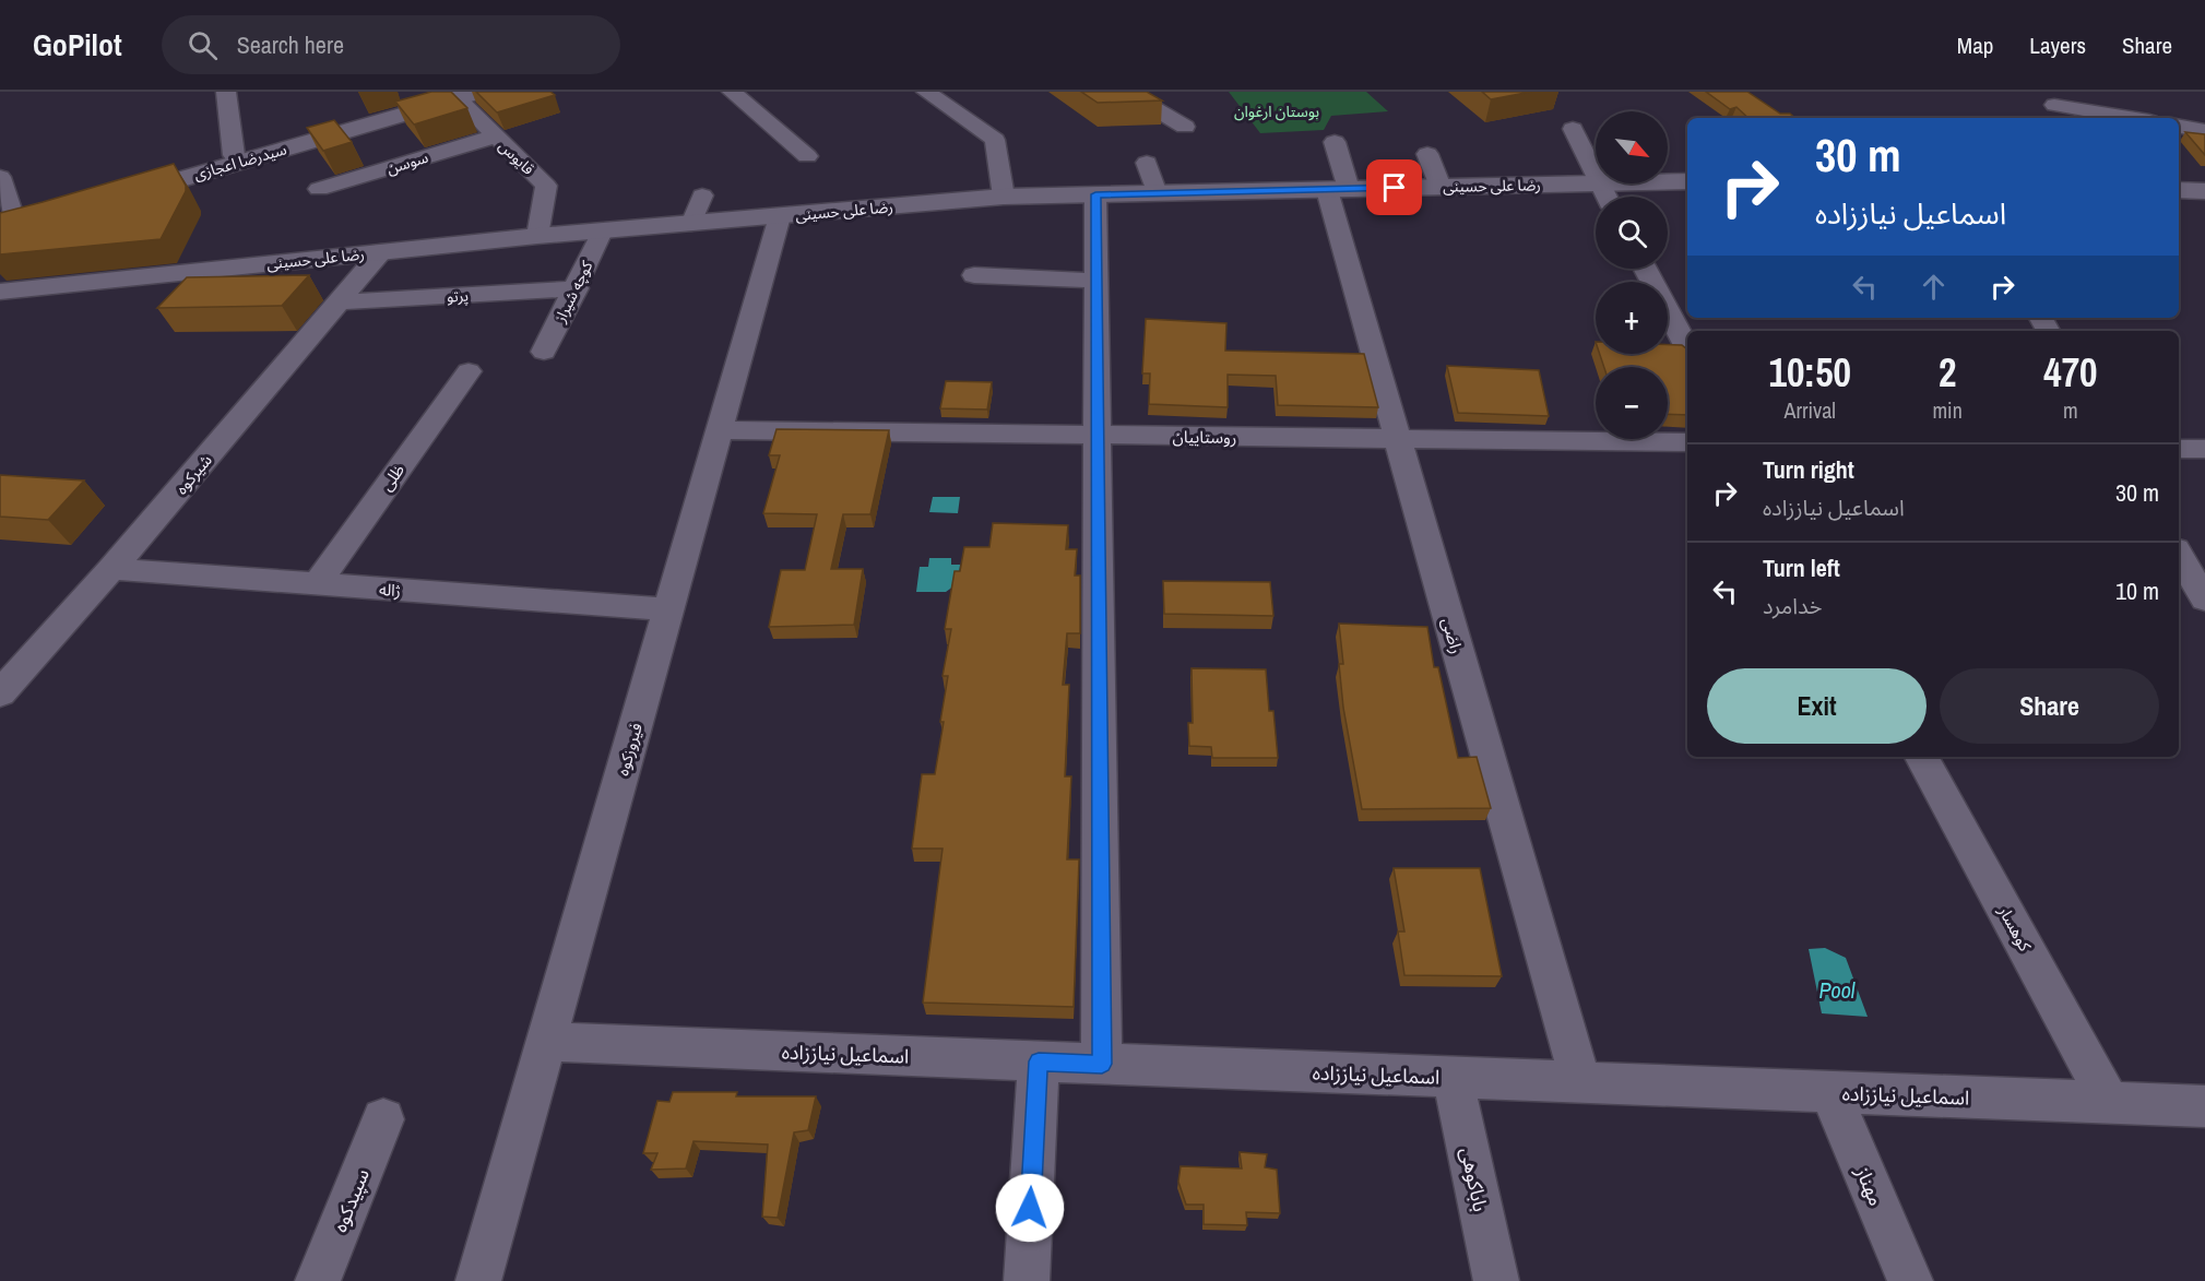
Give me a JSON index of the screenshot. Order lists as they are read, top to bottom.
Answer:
{
  "streets": {
    "street": [
      "قایوس",
      "سیدرضا اعجازی",
      "سوسن",
      "رضا علی حسینی",
      "کوچه شیراز",
      "پرتو",
      "روستاییان",
      "شیرکوه",
      "ظلی",
      "ژاله",
      "راضی",
      "فیروزکوه",
      "کوهسار",
      "اسماعیل نیاززاده",
      "باباکوهی",
      "مهناز",
      "سپیدکوه"
    ]
  },
  "crossings": [
    ["قایوس", "سیدرضا اعجازی"],
    ["قایوس", "سوسن"],
    ["قایوس", "رضا علی حسینی"],
    ["رضا علی حسینی", "کوچه شیراز"],
    ["رضا علی حسینی", "شیرکوه"],
    ["رضا علی حسینی", "راضی"],
    ["رضا علی حسینی", "فیروزکوه"],
    ["کوچه شیراز", "پرتو"],
    ["پرتو", "شیرکوه"],
    ["روستاییان", "راضی"],
    ["روستاییان", "فیروزکوه"],
    ["شیرکوه", "ژاله"],
    ["ظلی", "ژاله"],
    ["ژاله", "فیروزکوه"],
    ["راضی", "اسماعیل نیاززاده"],
    ["فیروزکوه", "اسماعیل نیاززاده"],
    ["کوهسار", "اسماعیل نیاززاده"],
    ["اسماعیل نیاززاده", "باباکوهی"],
    ["اسماعیل نیاززاده", "مهناز"]
  ],
  "water": ["Pool"],
  "parks": ["بوستان ارغوان"],
  "north": "bottom right",
  "page": {
    "header": "GoPilot",
    "search": "Search here",
    "nav": ["Map", "Layers", "Share"],
    "map_buttons": ["+", "−"],
    "turn": ["30 m", "اسماعیل نیاززاده"],
    "eta": [
      "10:50",
      "Arrival",
      "2",
      "min",
      "470",
      "m"
    ],
    "list": [
      {
        "name": "Turn right",
        "note": "اسماعیل نیاززاده",
        "value": "30 m"
      },
      {
        "name": "Turn left",
        "note": "خدامرد",
        "value": "10 m"
      }
    ],
    "buttons": ["Exit", "Share"]
  }
}
